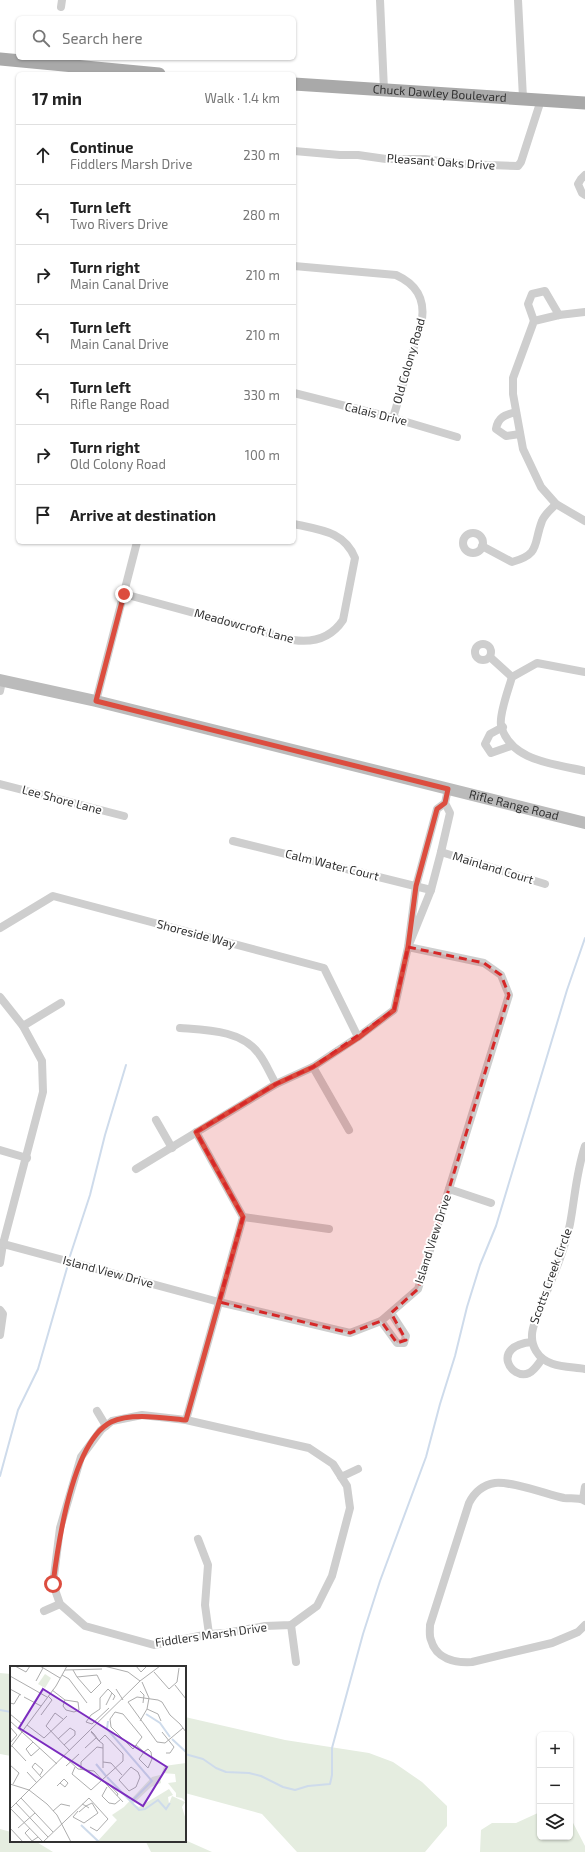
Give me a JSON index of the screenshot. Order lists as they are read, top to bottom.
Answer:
{
  "streets": {
    "main road": ["Chuck Dawley Boulevard", "Rifle Range Road"],
    "street": [
      "Pleasant Oaks Drive",
      "Old Colony Road",
      "Calais Drive",
      "Meadowcroft Lane",
      "Lee Shore Lane",
      "Calm Water Court",
      "Mainland Court",
      "Shoreside Way",
      "Island View Drive",
      "Scotts Creek Circle",
      "Fiddlers Marsh Drive"
    ]
  },
  "crossings": [
    ["Chuck Dawley Boulevard", "Pleasant Oaks Drive"],
    ["Old Colony Road", "Calais Drive"]
  ],
  "page": {
    "search": "Search here",
    "heading": ["17 min", "Walk · 1.4 km"],
    "list": [
      ["Continue", "Fiddlers Marsh Drive", "230 m"],
      ["Turn left", "Two Rivers Drive", "280 m"],
      ["Turn right", "Main Canal Drive", "210 m"],
      ["Turn left", "Main Canal Drive", "210 m"],
      ["Turn left", "Rifle Range Road", "330 m"],
      ["Turn right", "Old Colony Road", "100 m"],
      "Arrive at destination"
    ],
    "map_buttons": ["+", "−"]
  }
}
